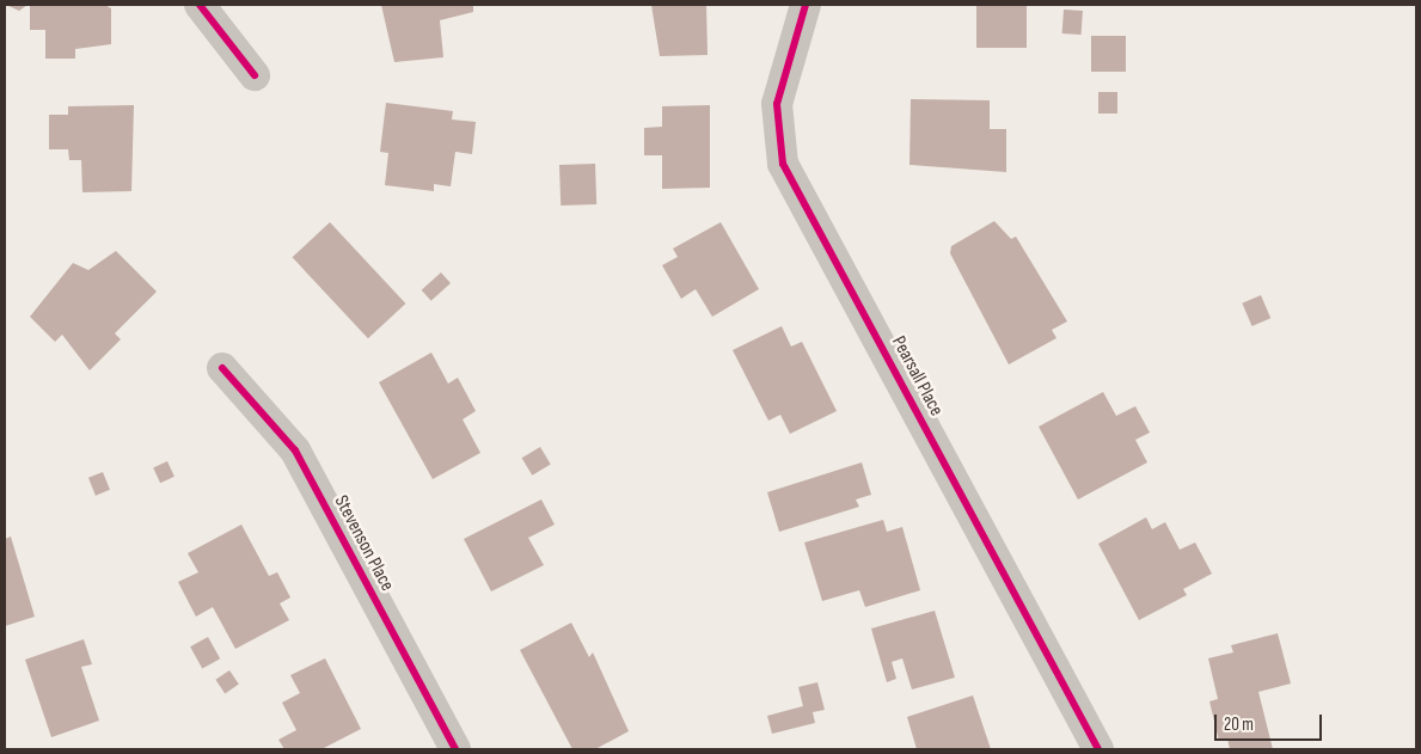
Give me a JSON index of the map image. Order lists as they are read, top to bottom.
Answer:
{
  "streets": {
    "street": ["Pearsall Place", "Stevenson Place"]
  },
  "scale_bar": "20 m"
}
